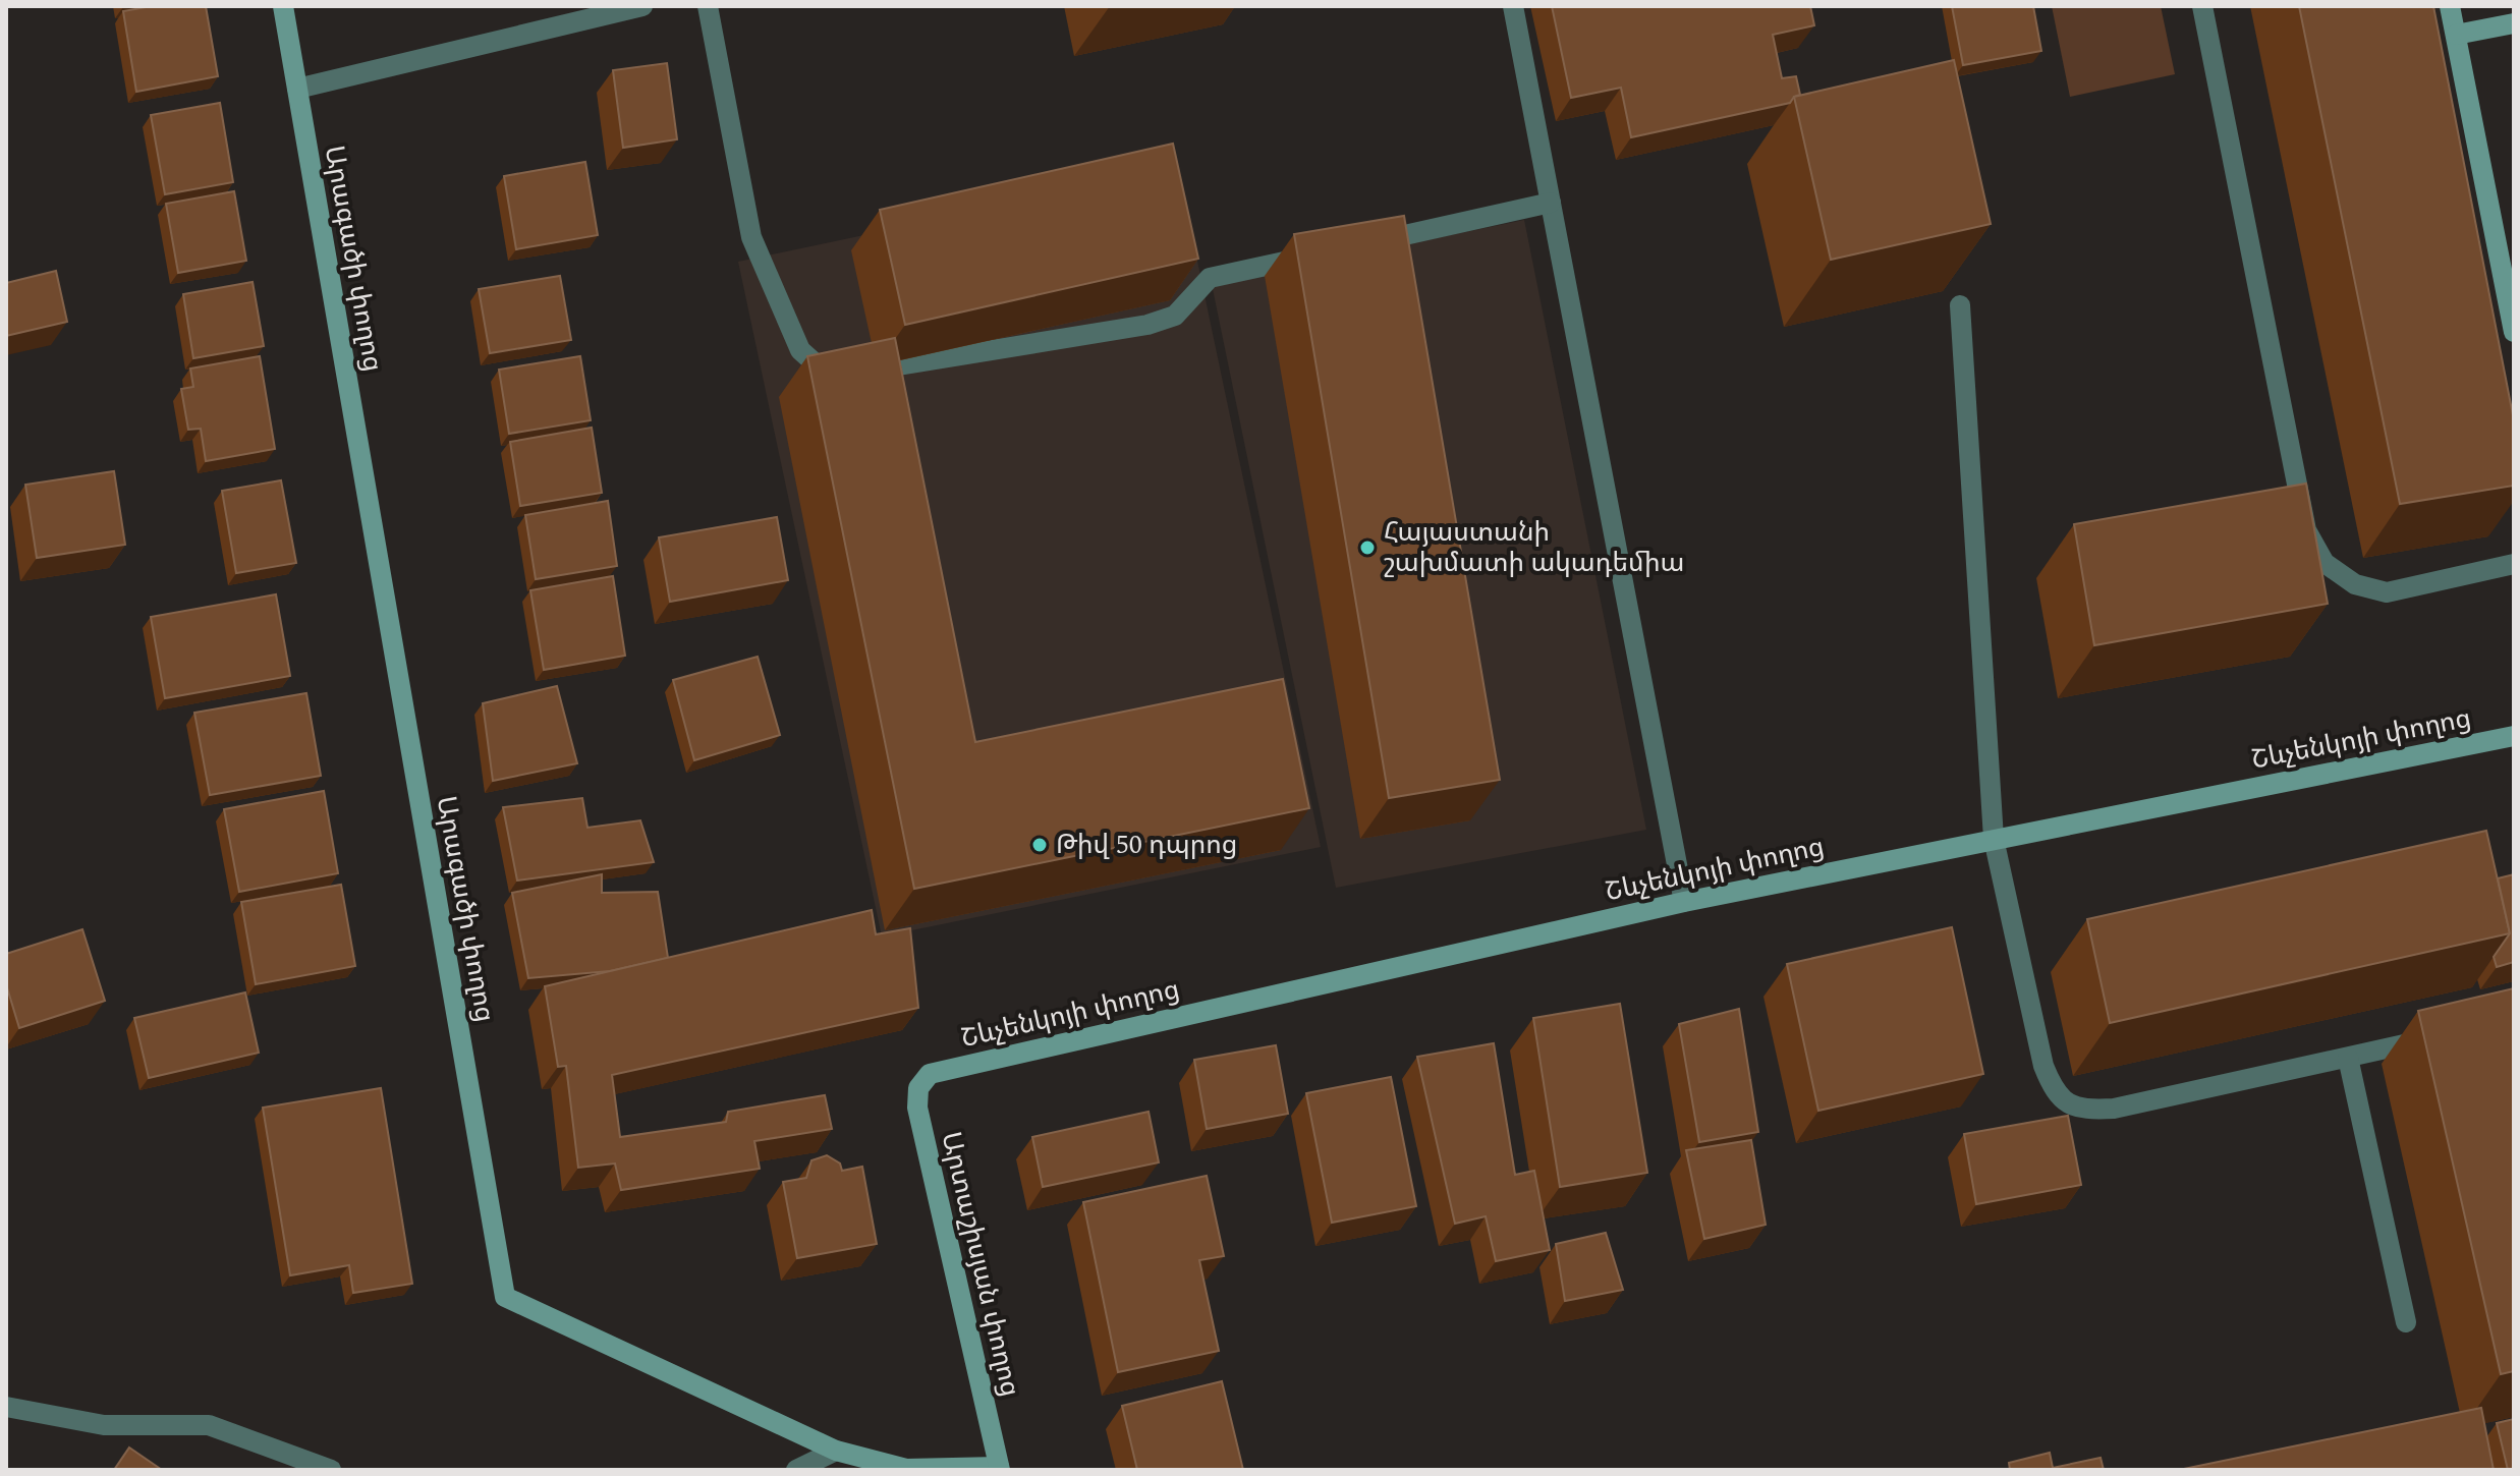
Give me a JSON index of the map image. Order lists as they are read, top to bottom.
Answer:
{
  "streets": {
    "street": ["Արագածի փողոց", "Շևչենկոյի փողոց", "Արտաշիսյան փողոց"]
  },
  "crossings": [
    ["Արագածի փողոց", "Արտաշիսյան փողոց"],
    ["Շևչենկոյի փողոց", "Արտաշիսյան փողոց"]
  ],
  "places": ["Հայաստանի շախմատի ակադեմիա", "Թիվ 50 դպրոց"]
}
